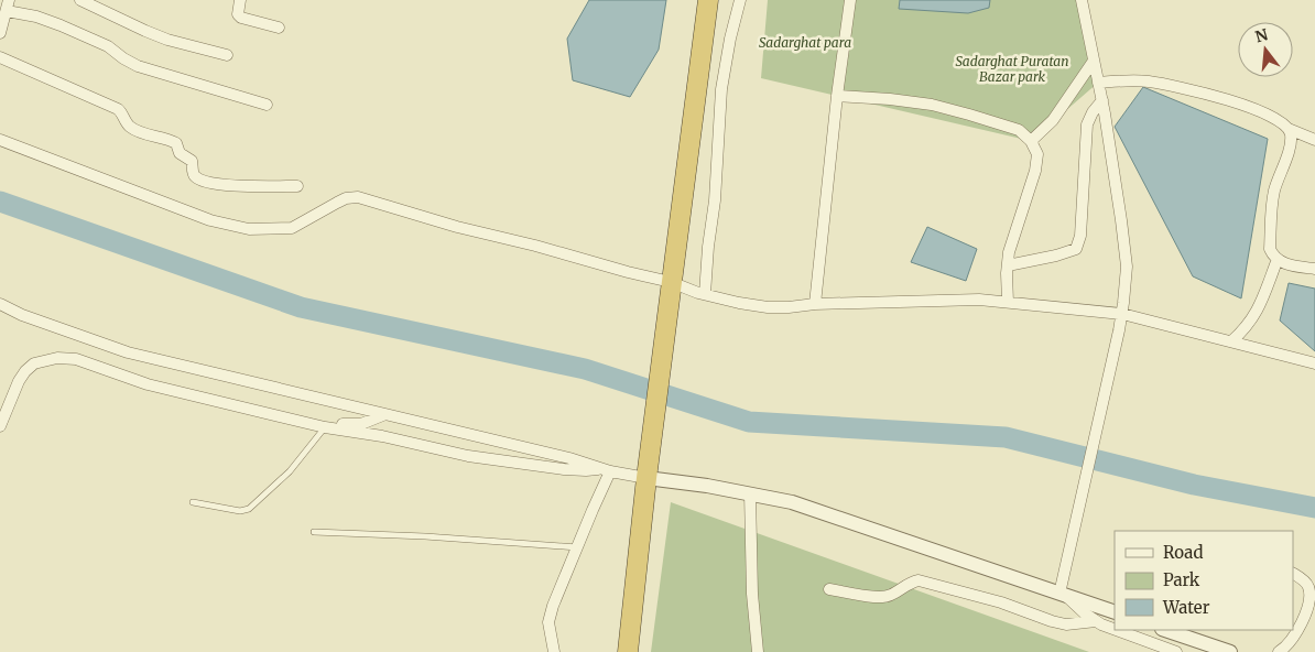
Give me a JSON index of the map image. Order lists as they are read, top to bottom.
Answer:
{
  "parks": ["Sadarghat para", "Sadarghat Puratan Bazar park"],
  "legend": ["Road", "Park", "Water"],
  "north": "top"
}
